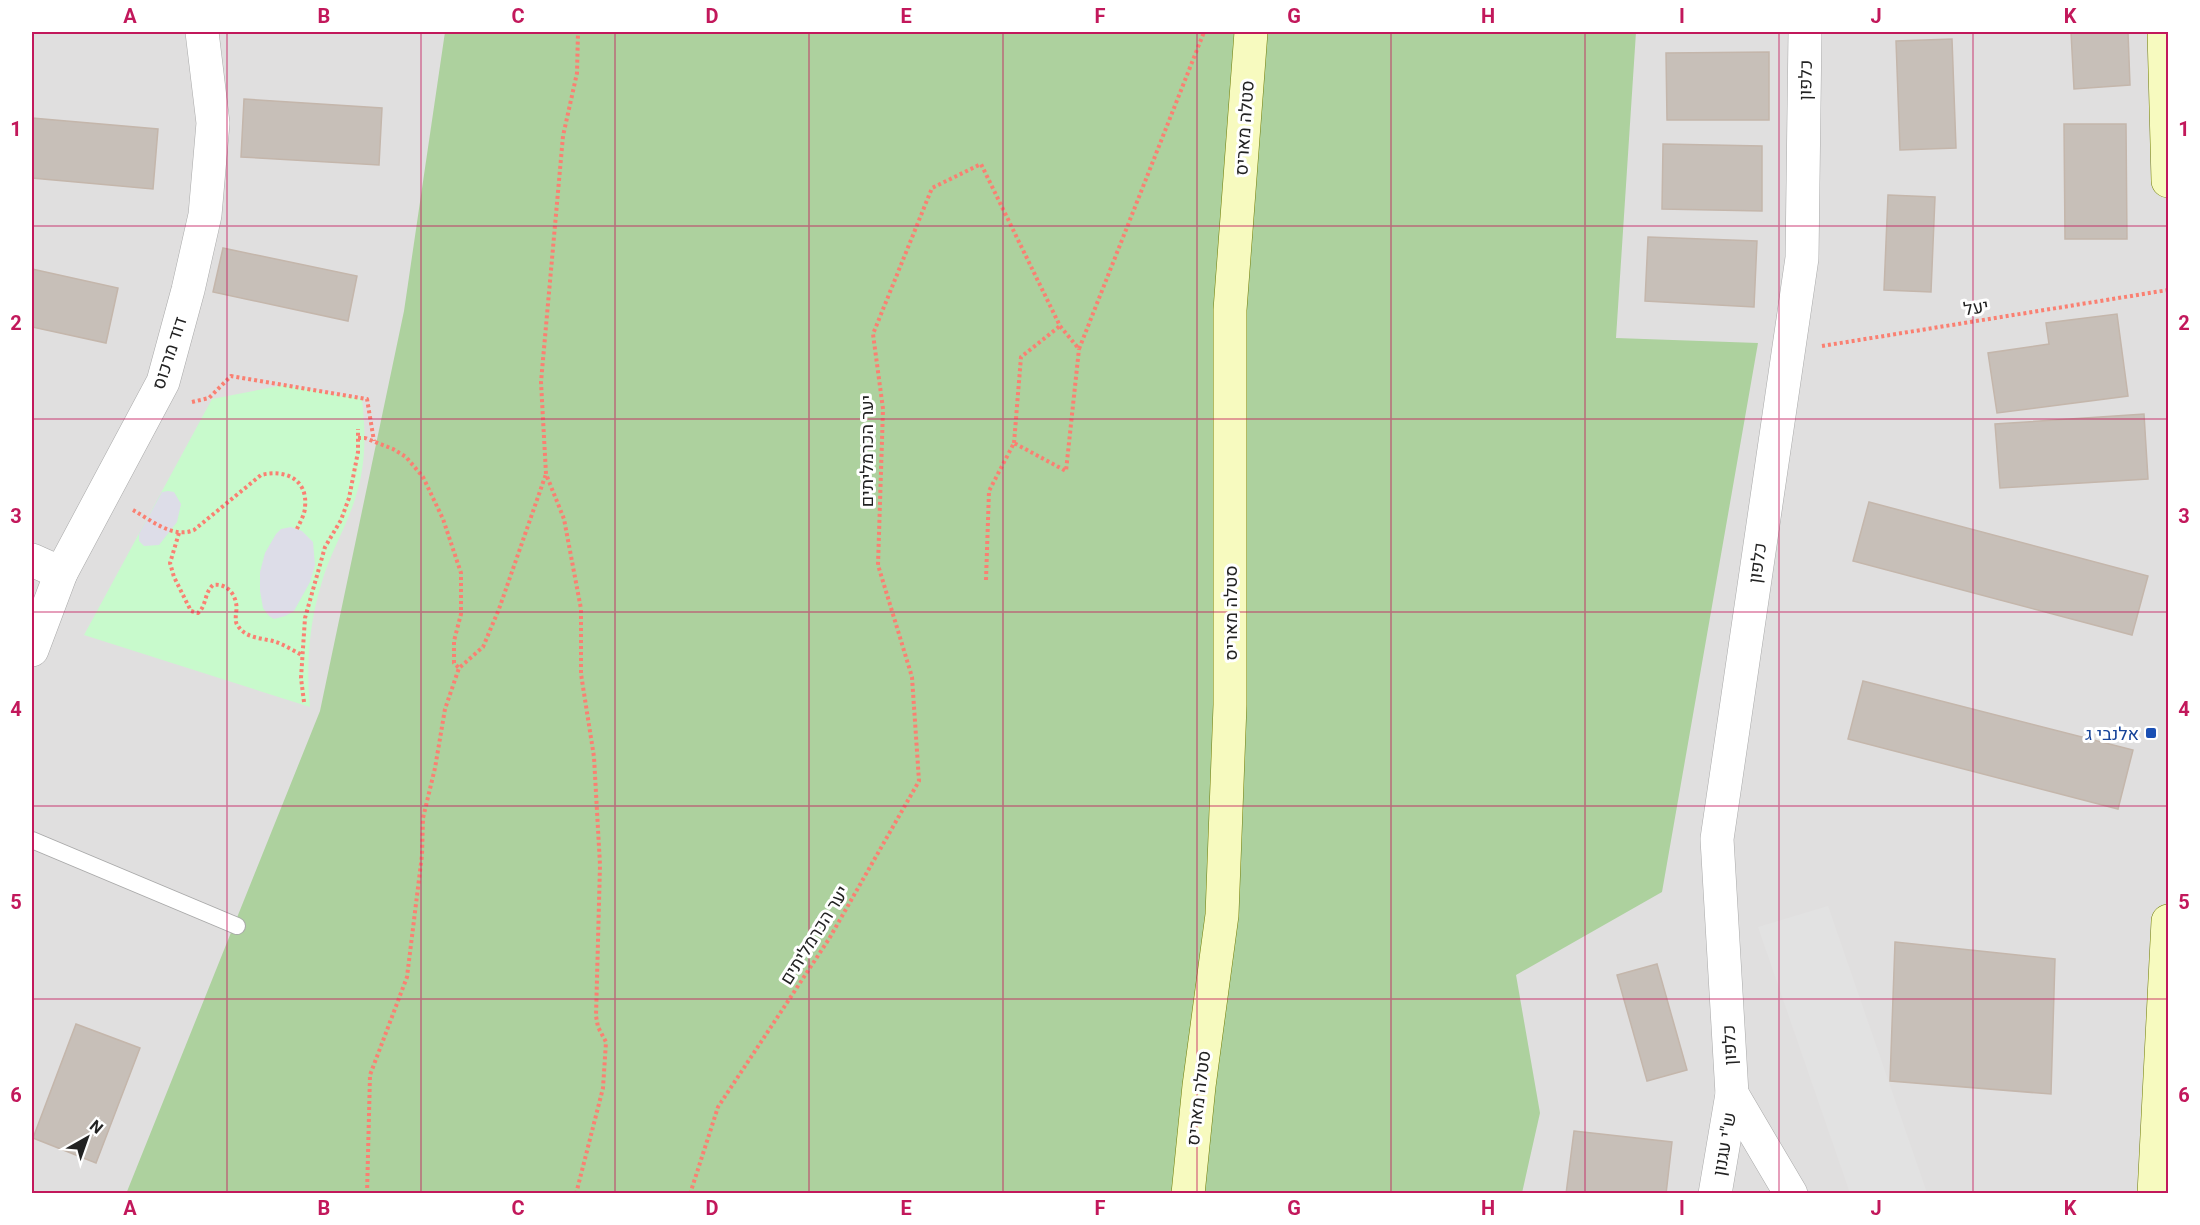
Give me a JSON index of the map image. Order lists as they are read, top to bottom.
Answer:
{
  "streets": {
    "street": [
      "כלפון",
      "סטלה מאריס",
      "דוד מרכוס",
      "ש\"י עגנון"
    ],
    "path": ["יעל", "יער הכרמליתים"]
  },
  "crossings": [
    ["כלפון", "יעל"],
    ["כלפון", "ש\"י עגנון"]
  ],
  "places": {
    "transit": ["אלנבי ג"]
  },
  "north": "top right",
  "grid": {
    "columns": [
      "A",
      "B",
      "C",
      "D",
      "E",
      "F",
      "G",
      "H",
      "I",
      "J",
      "K"
    ],
    "rows": [
      "1",
      "2",
      "3",
      "4",
      "5",
      "6"
    ]
  }
}
